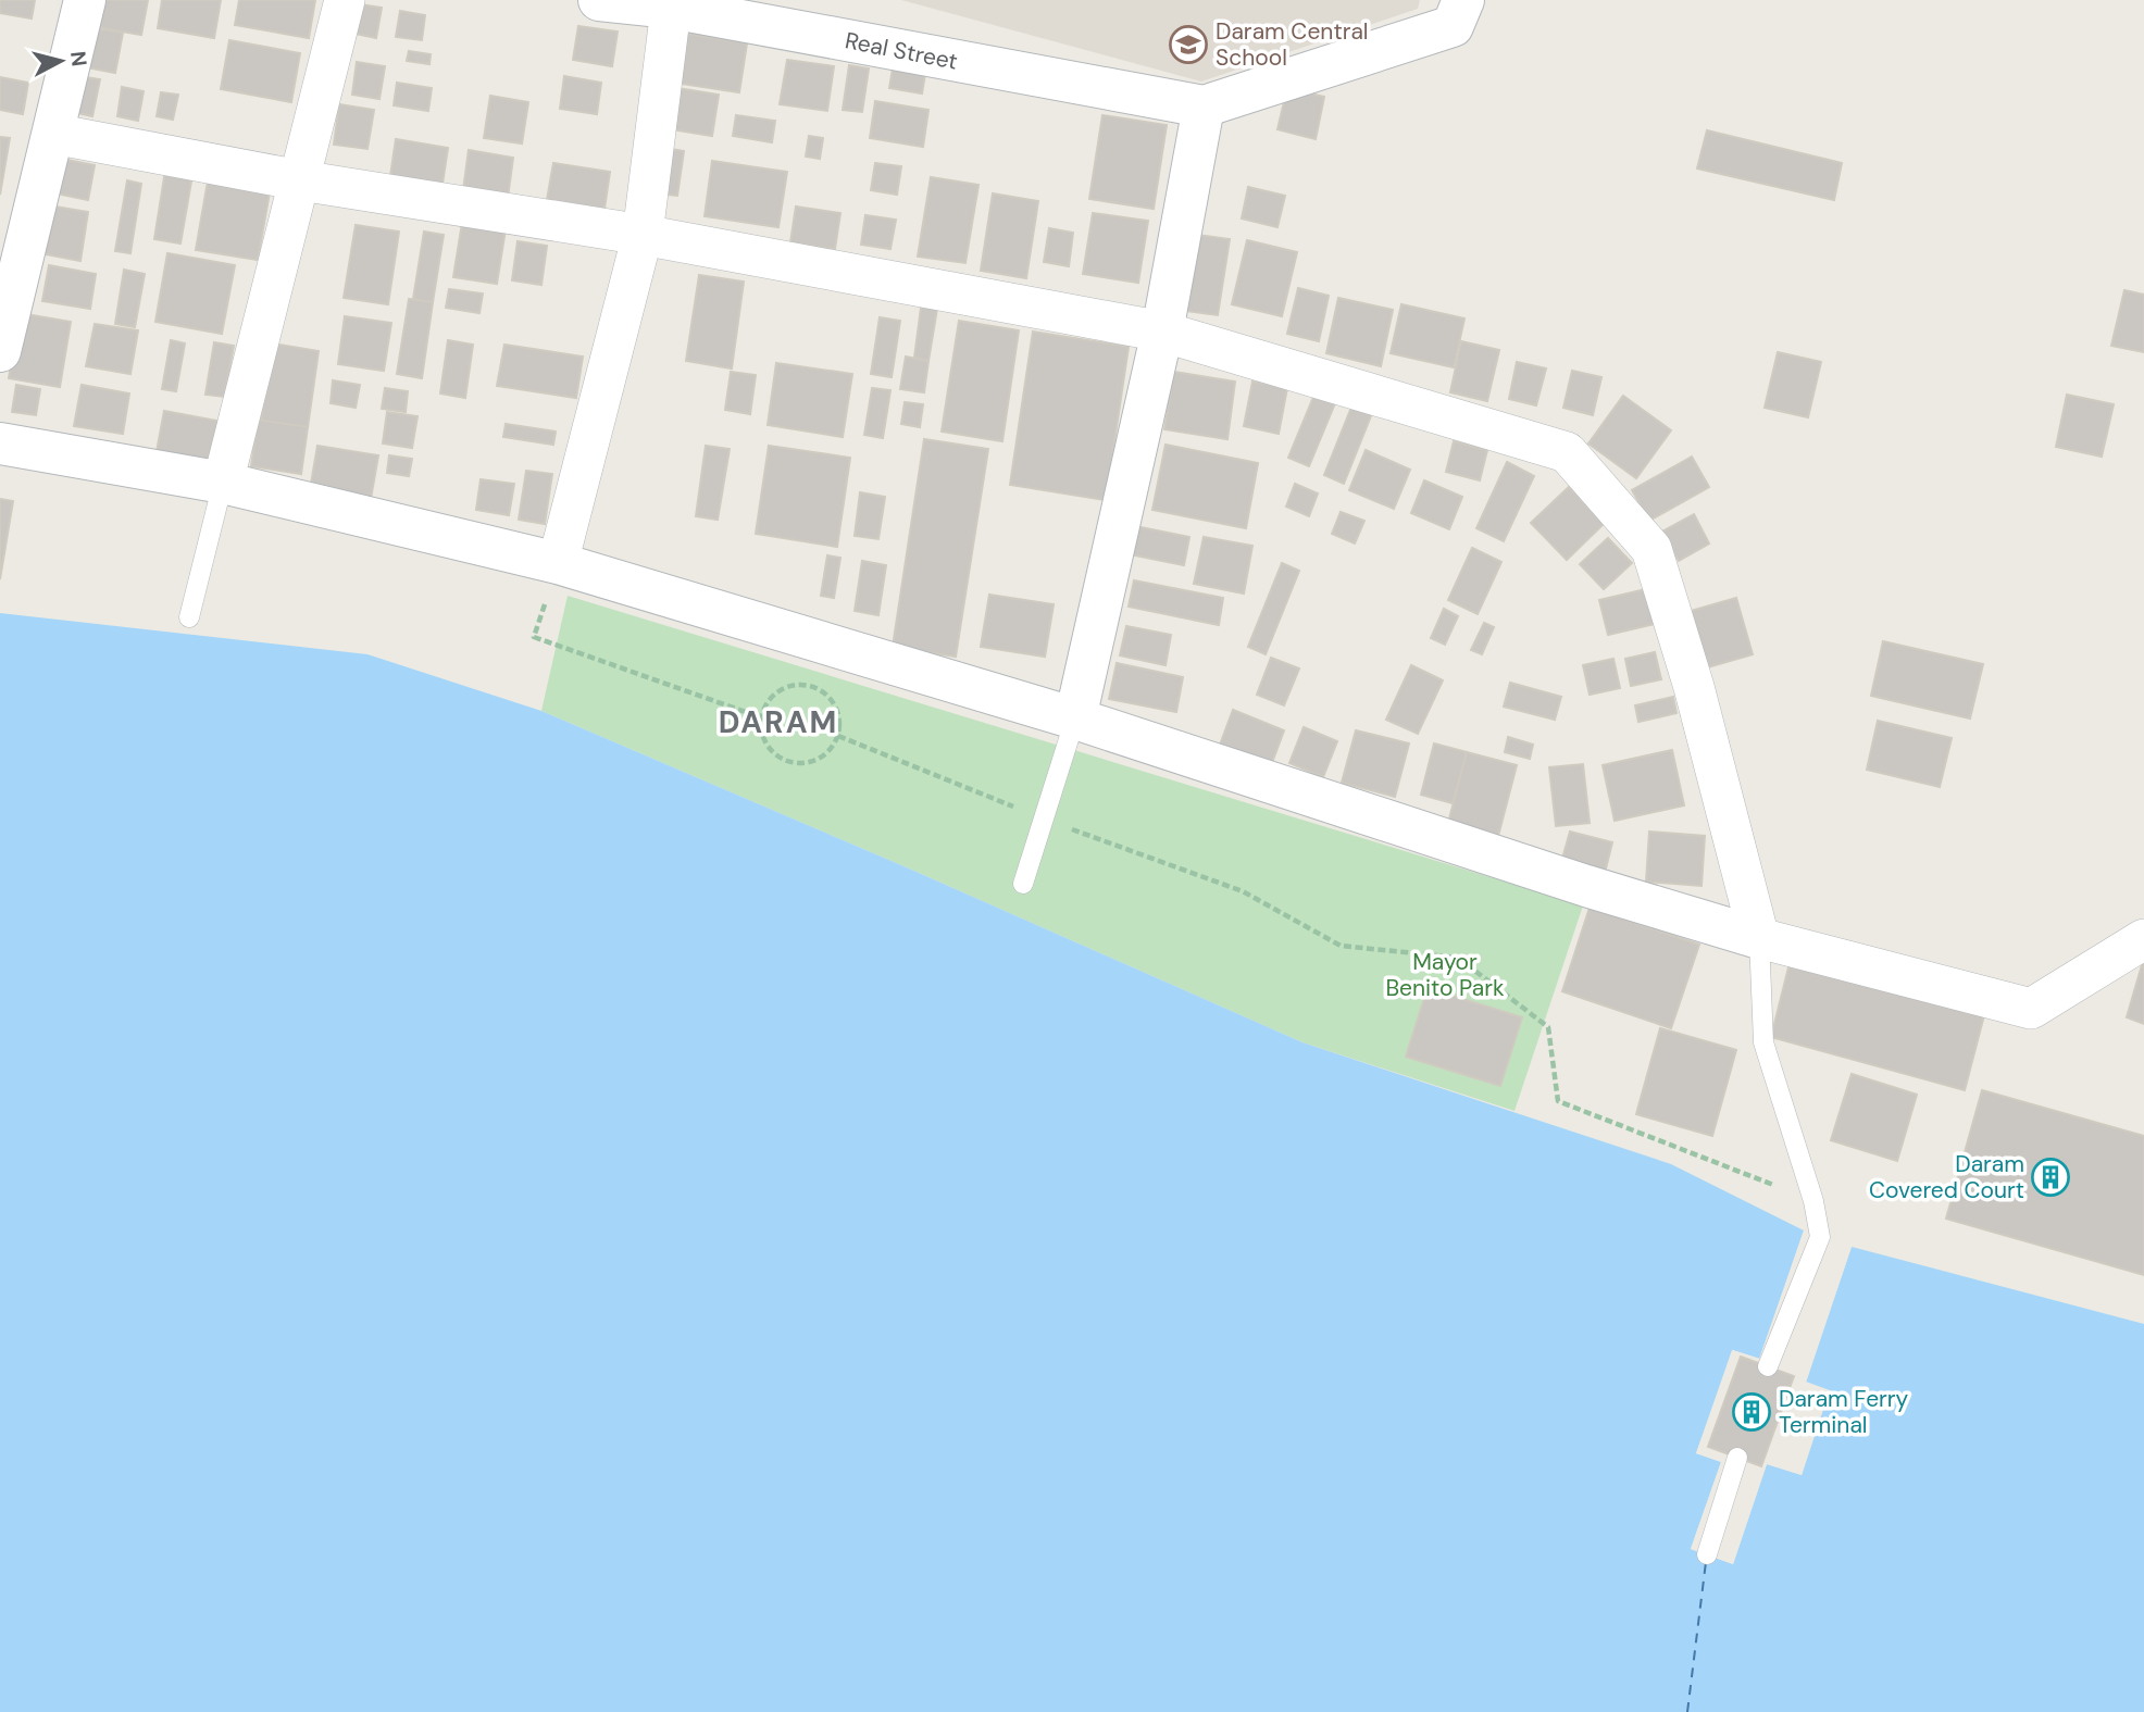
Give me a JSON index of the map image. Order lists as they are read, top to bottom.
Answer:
{
  "streets": {
    "street": ["Real Street"]
  },
  "districts": ["DARAM"],
  "parks": ["Mayor Benito Park"],
  "places": {
    "school or university": ["Daram Central School"],
    "building": ["Daram Covered Court", "Daram Ferry Terminal"]
  },
  "north": "right"
}
